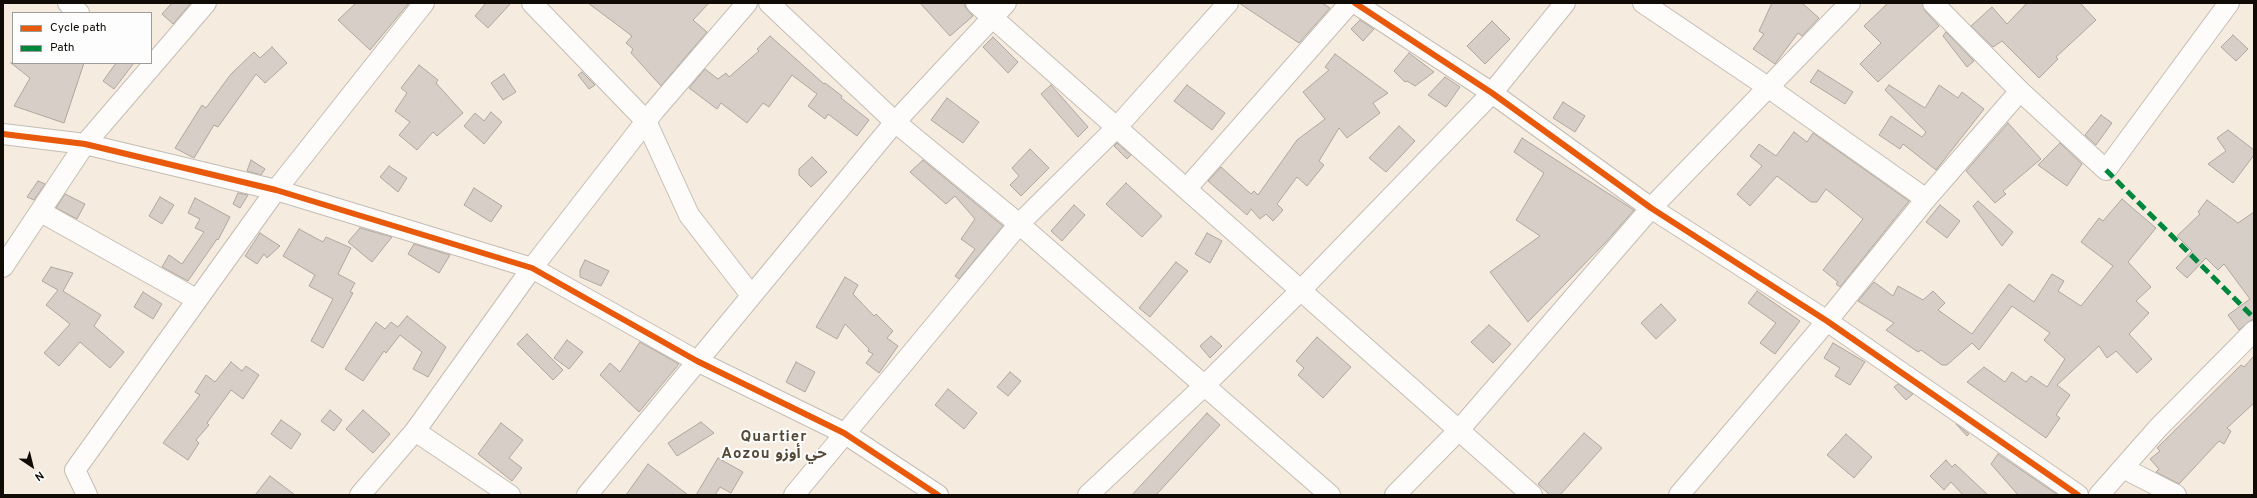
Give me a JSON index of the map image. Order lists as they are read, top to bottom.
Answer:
{
  "districts": ["Quartier Aozou حي أوزو"],
  "legend": ["Cycle path", "Path"],
  "north": "bottom right"
}
